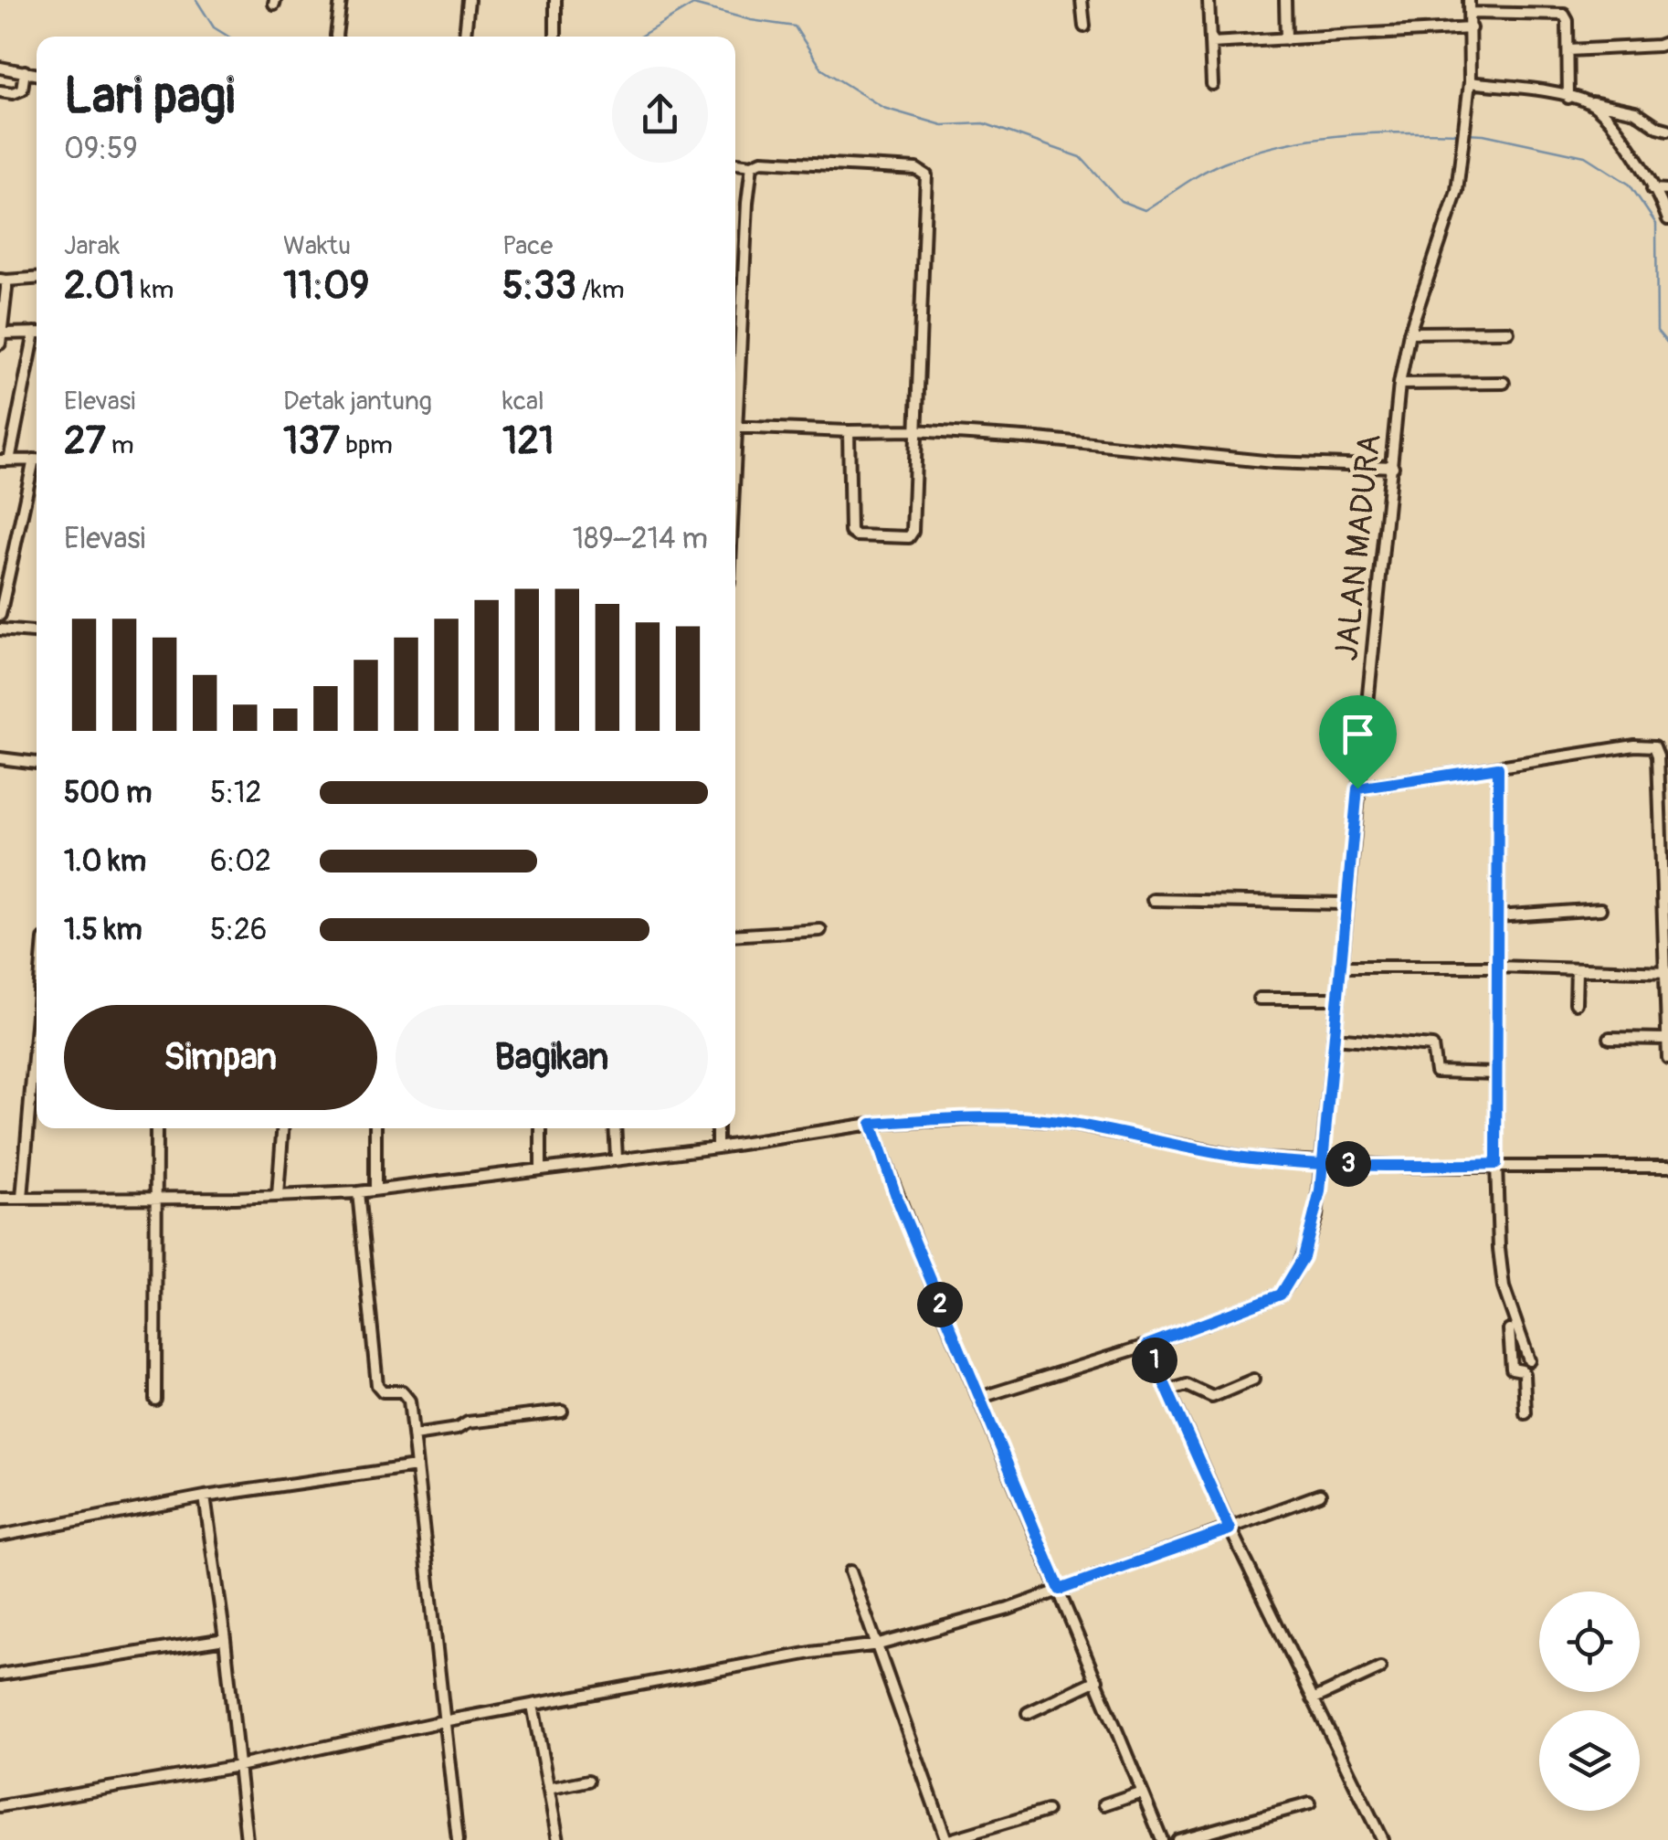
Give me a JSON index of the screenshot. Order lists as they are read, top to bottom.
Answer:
{
  "streets": {
    "street": ["JALAN MADURA"]
  },
  "page": {
    "heading": ["Lari pagi", "09:59"],
    "stats": [
      ["Jarak", "2.01 km"],
      ["Waktu", "11:09"],
      ["Pace", "5:33 /km"],
      ["Elevasi", "27 m"],
      ["Detak jantung", "137 bpm"],
      ["kcal", "121"]
    ],
    "chart": ["Elevasi", "189–214 m"],
    "list": [
      {
        "name": "500 m",
        "note": "5:12"
      },
      {
        "name": "1.0 km",
        "note": "6:02"
      },
      {
        "name": "1.5 km",
        "note": "5:26"
      }
    ],
    "buttons": ["Simpan", "Bagikan"],
    "pins": ["3", "2", "1"]
  }
}
